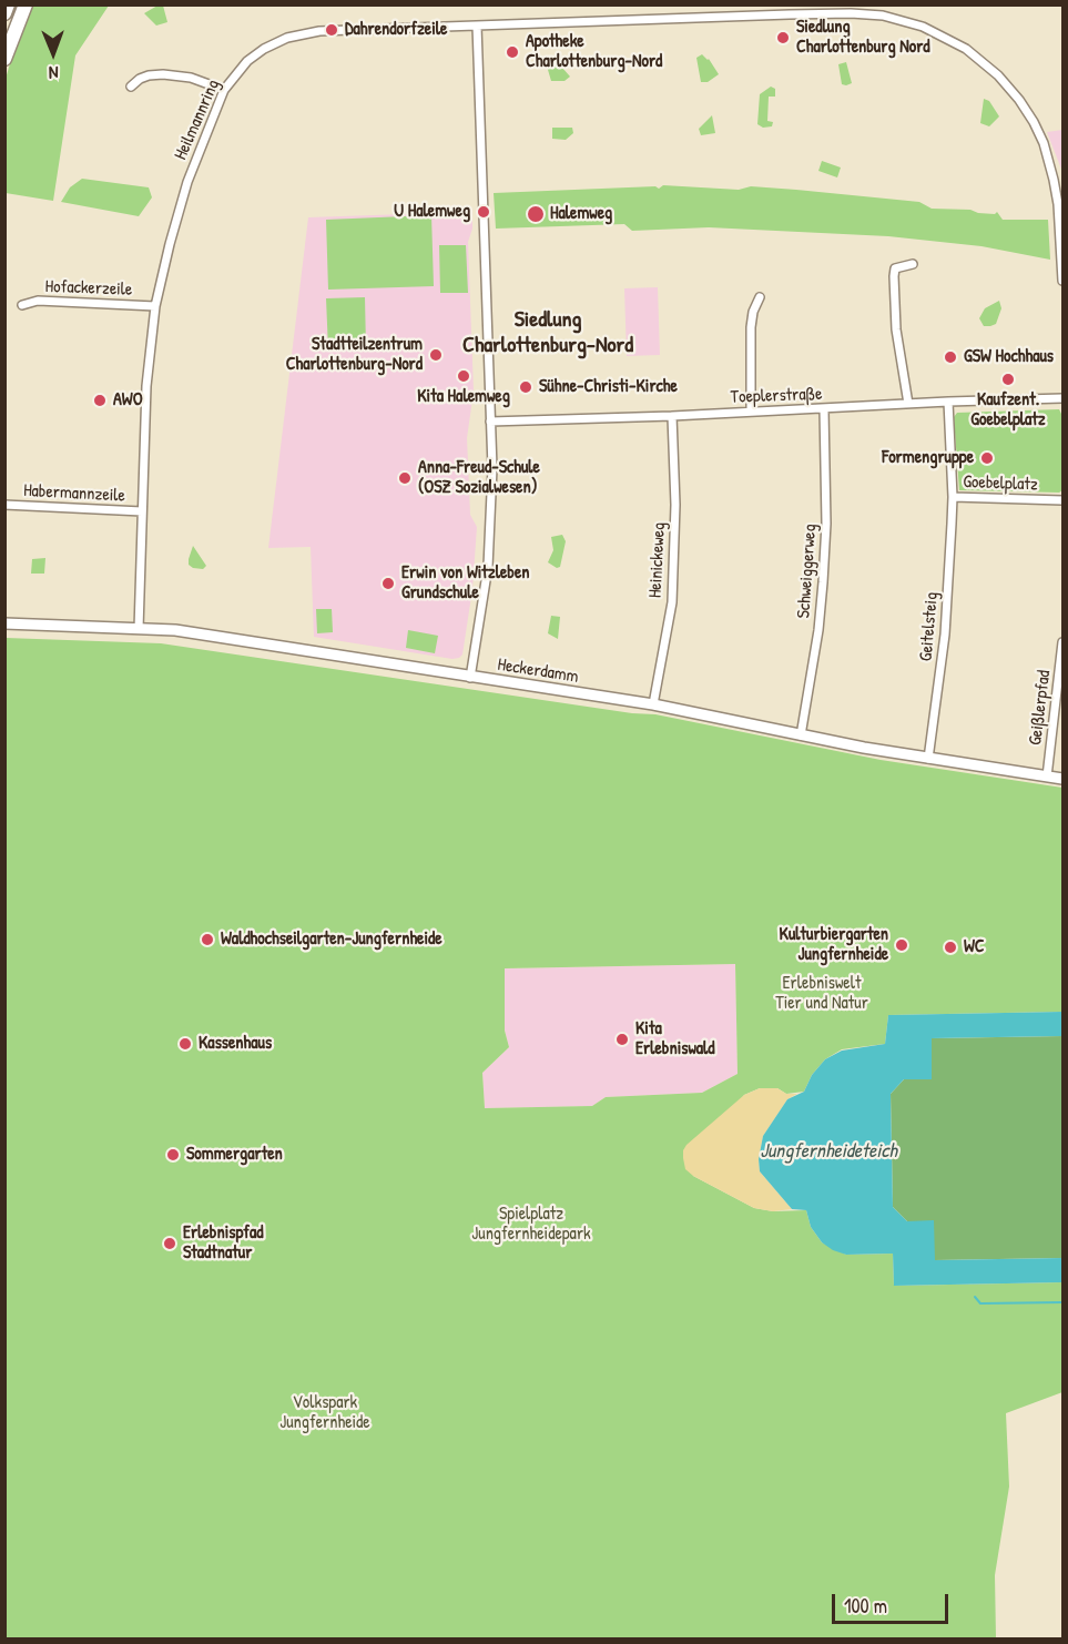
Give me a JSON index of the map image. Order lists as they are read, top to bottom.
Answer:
{
  "streets": {
    "street": [
      "Heilmannring",
      "Hofackerzeile",
      "Toeplerstraße",
      "Goebelplatz",
      "Habermannzeile",
      "Heinickeweg",
      "Schweiggerweg",
      "Geitelsteig",
      "Heckerdamm",
      "Geißlerpfad"
    ]
  },
  "crossings": [
    ["Heilmannring", "Hofackerzeile"],
    ["Heilmannring", "Habermannzeile"],
    ["Heilmannring", "Heckerdamm"],
    ["Toeplerstraße", "Goebelplatz"],
    ["Toeplerstraße", "Heinickeweg"],
    ["Toeplerstraße", "Schweiggerweg"],
    ["Goebelplatz", "Geitelsteig"],
    ["Heinickeweg", "Heckerdamm"],
    ["Schweiggerweg", "Heckerdamm"],
    ["Geitelsteig", "Heckerdamm"],
    ["Heckerdamm", "Geißlerpfad"]
  ],
  "districts": ["Siedlung Charlottenburg-Nord"],
  "water": ["Jungfernheideteich"],
  "parks": ["Erlebniswelt Tier und Natur", "Spielplatz Jungfernheidepark", "Volkspark Jungfernheide"],
  "places": [
    "Dahrendorfzeile",
    "Siedlung Charlottenburg Nord",
    "Apotheke Charlottenburg-Nord",
    "U Halemweg",
    "Halemweg",
    "Stadtteilzentrum Charlottenburg-Nord",
    "GSW Hochhaus",
    "Kita Halemweg",
    "Kaufzent. Goebelplatz",
    "Sühne-Christi-Kirche",
    "AWO",
    "Formengruppe",
    "Anna-Freud-Schule (OSZ Sozialwesen)",
    "Erwin von Witzleben Grundschule",
    "Waldhochseilgarten-Jungfernheide",
    "Kulturbiergarten Jungfernheide",
    "WC",
    "Kita Erlebniswald",
    "Kassenhaus",
    "Sommergarten",
    "Erlebnispfad Stadtnatur"
  ],
  "scale_bar": "100 m",
  "north": "bottom"
}
